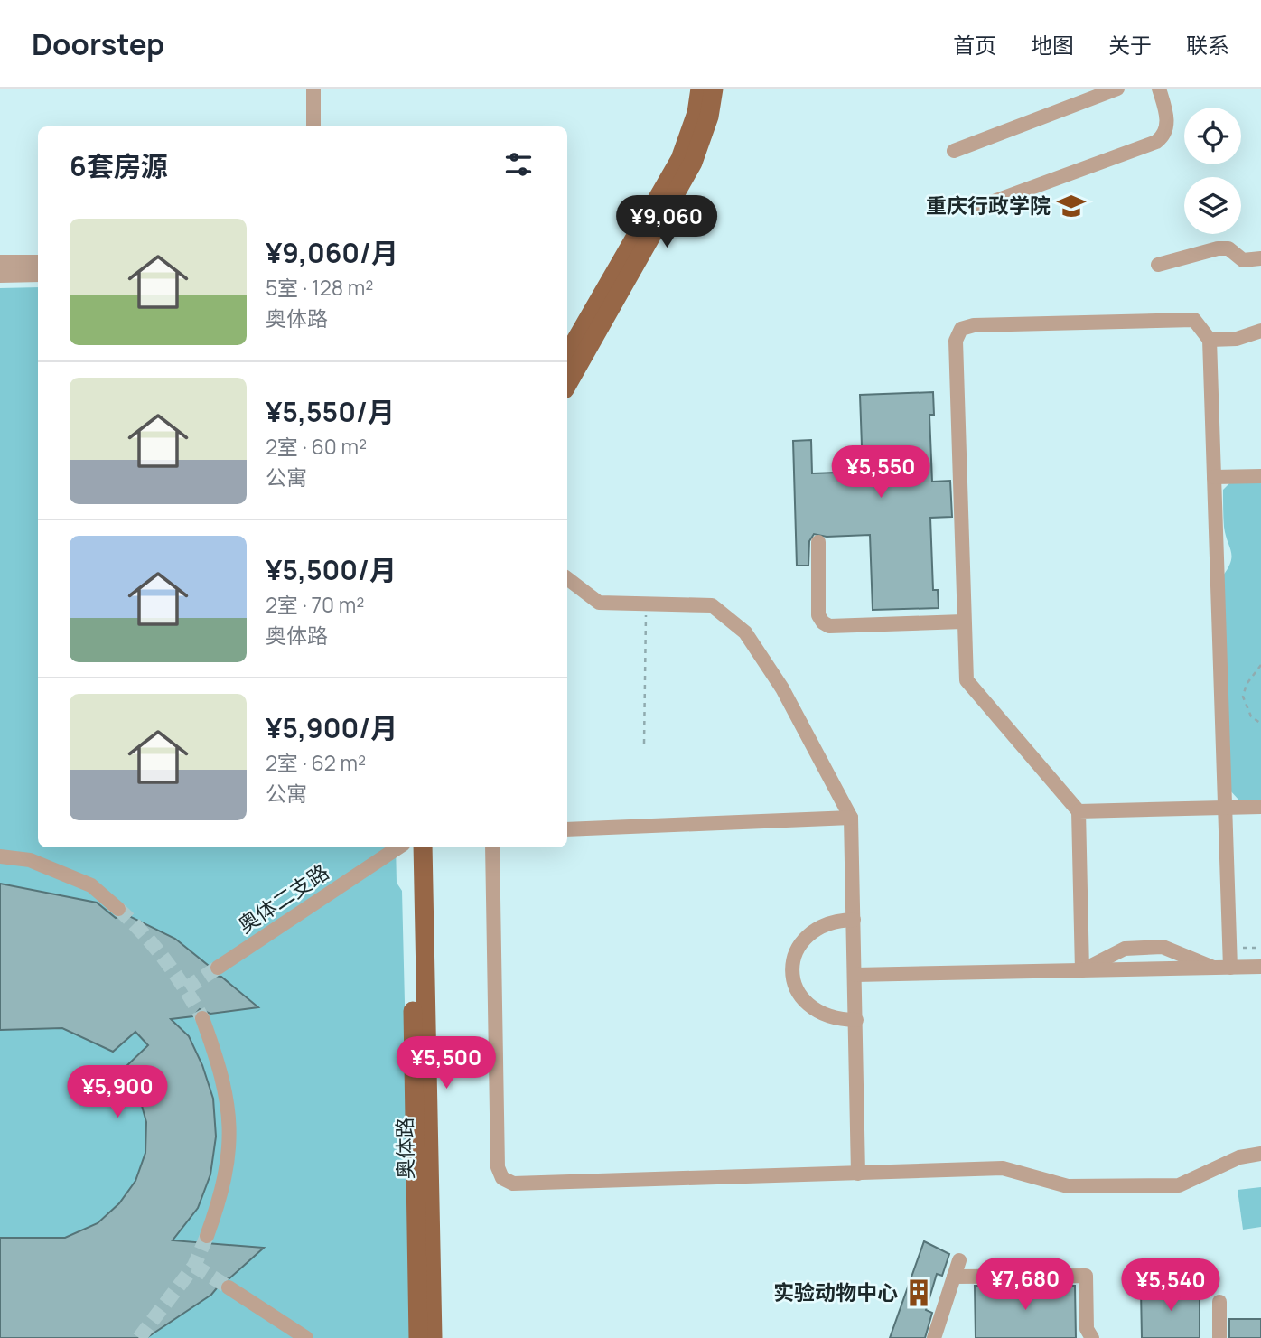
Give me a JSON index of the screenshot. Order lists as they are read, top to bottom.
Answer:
{
  "streets": {
    "main road": ["奥体路"],
    "street": ["奥体二支路"]
  },
  "places": {
    "school or university": ["重庆行政学院"],
    "building": ["实验动物中心"]
  },
  "page": {
    "header": "Doorstep",
    "nav": [
      "首页",
      "地图",
      "关于",
      "联系"
    ],
    "heading": "6套房源",
    "price": [
      "¥9,060",
      "¥5,550",
      "¥5,500",
      "¥5,900",
      "¥7,680",
      "¥5,540"
    ],
    "list": [
      {
        "name": "¥9,060/月",
        "note": "5室 · 128 m² · 奥体路"
      },
      {
        "name": "¥5,550/月",
        "note": "2室 · 60 m² · 公寓"
      },
      {
        "name": "¥5,500/月",
        "note": "2室 · 70 m² · 奥体路"
      },
      {
        "name": "¥5,900/月",
        "note": "2室 · 62 m² · 公寓"
      }
    ]
  }
}
